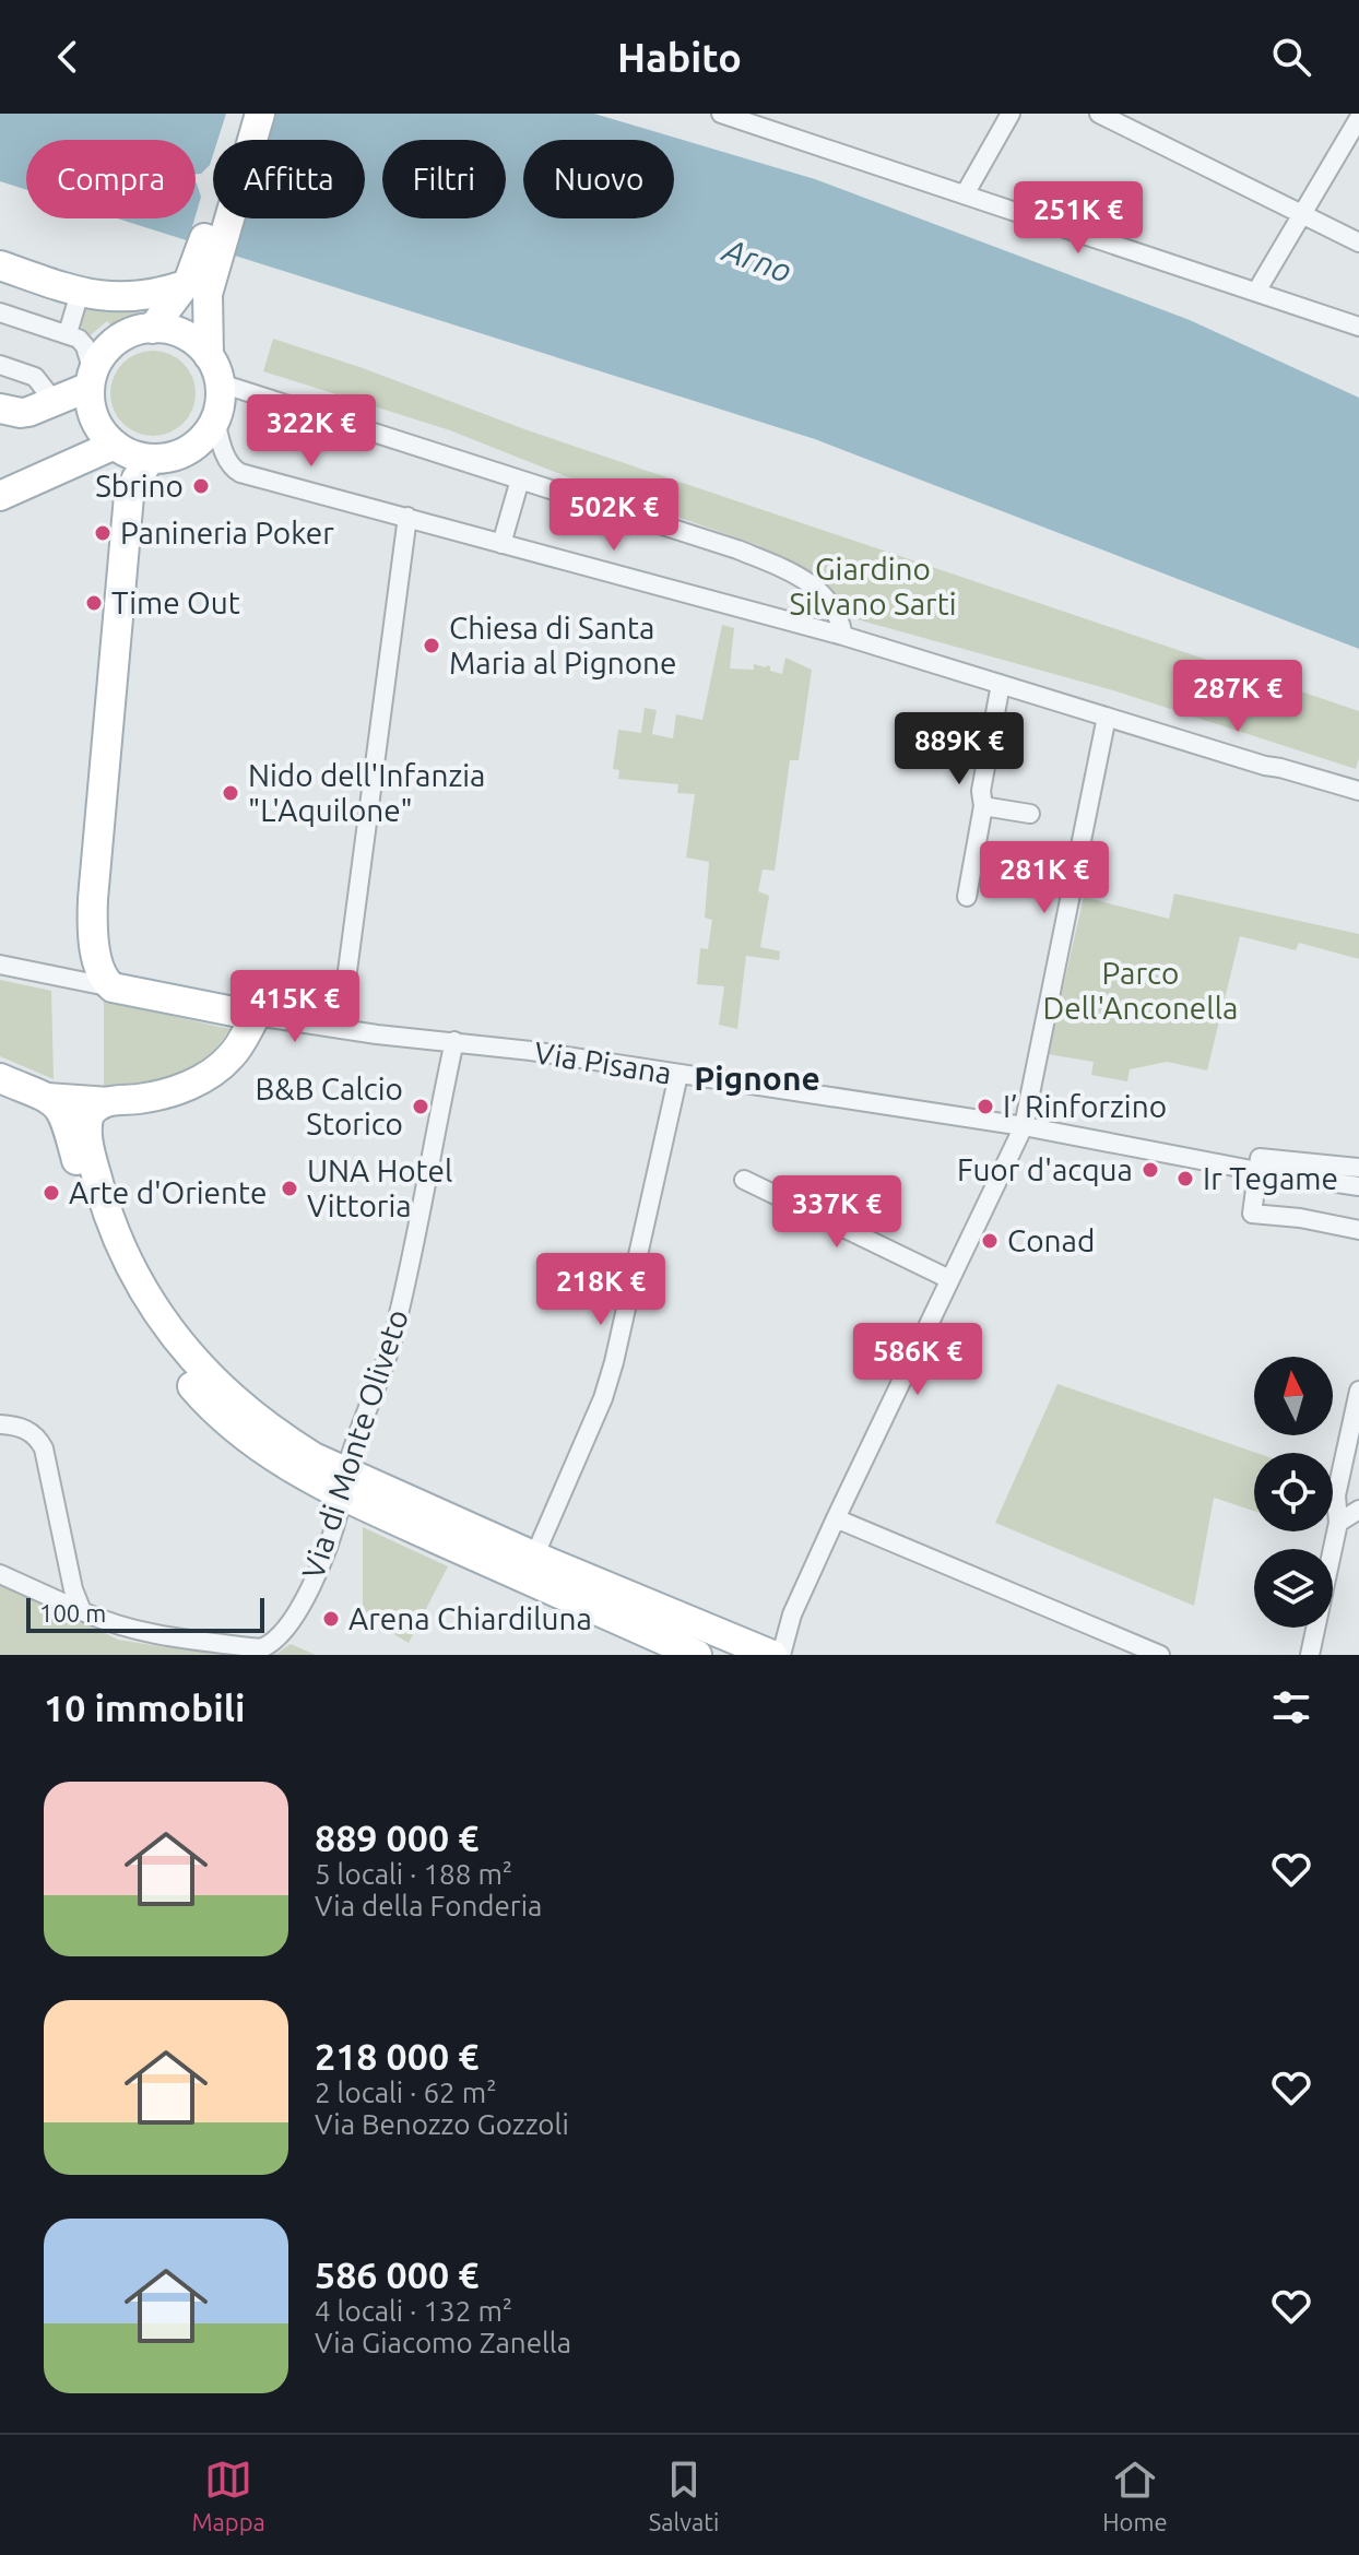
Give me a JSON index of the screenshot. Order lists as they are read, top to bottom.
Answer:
{
  "streets": {
    "main road": ["Via Pisana"],
    "street": ["Via di Monte Oliveto"]
  },
  "crossings": [
    ["Via Pisana", "Via di Monte Oliveto"]
  ],
  "districts": ["Pignone"],
  "water": ["Arno"],
  "parks": ["Giardino Silvano Sarti", "Parco Dell'Anconella"],
  "places": [
    "Sbrino",
    "Panineria Poker",
    "Time Out",
    "Chiesa di Santa Maria al Pignone",
    "Nido dell'Infanzia \"L'Aquilone\"",
    "B&B Calcio Storico",
    "I’ Rinforzino",
    "Fuor d'acqua",
    "Ir Tegame",
    "UNA Hotel Vittoria",
    "Arte d'Oriente",
    "Conad",
    "Arena Chiardiluna"
  ],
  "scale_bar": "100 m",
  "north": "top",
  "page": {
    "header": "Habito",
    "chip": [
      "Compra",
      "Affitta",
      "Filtri",
      "Nuovo"
    ],
    "price": [
      "251K €",
      "322K €",
      "502K €",
      "287K €",
      "889K €",
      "281K €",
      "415K €",
      "337K €",
      "218K €",
      "586K €"
    ],
    "scale": "100 m",
    "heading": "10 immobili",
    "list": [
      {
        "name": "889 000 €",
        "note": "5 locali · 188 m² · Via della Fonderia"
      },
      {
        "name": "218 000 €",
        "note": "2 locali · 62 m² · Via Benozzo Gozzoli"
      },
      {
        "name": "586 000 €",
        "note": "4 locali · 132 m² · Via Giacomo Zanella"
      }
    ],
    "tabs": ["Mappa", "Salvati", "Home"]
  }
}
